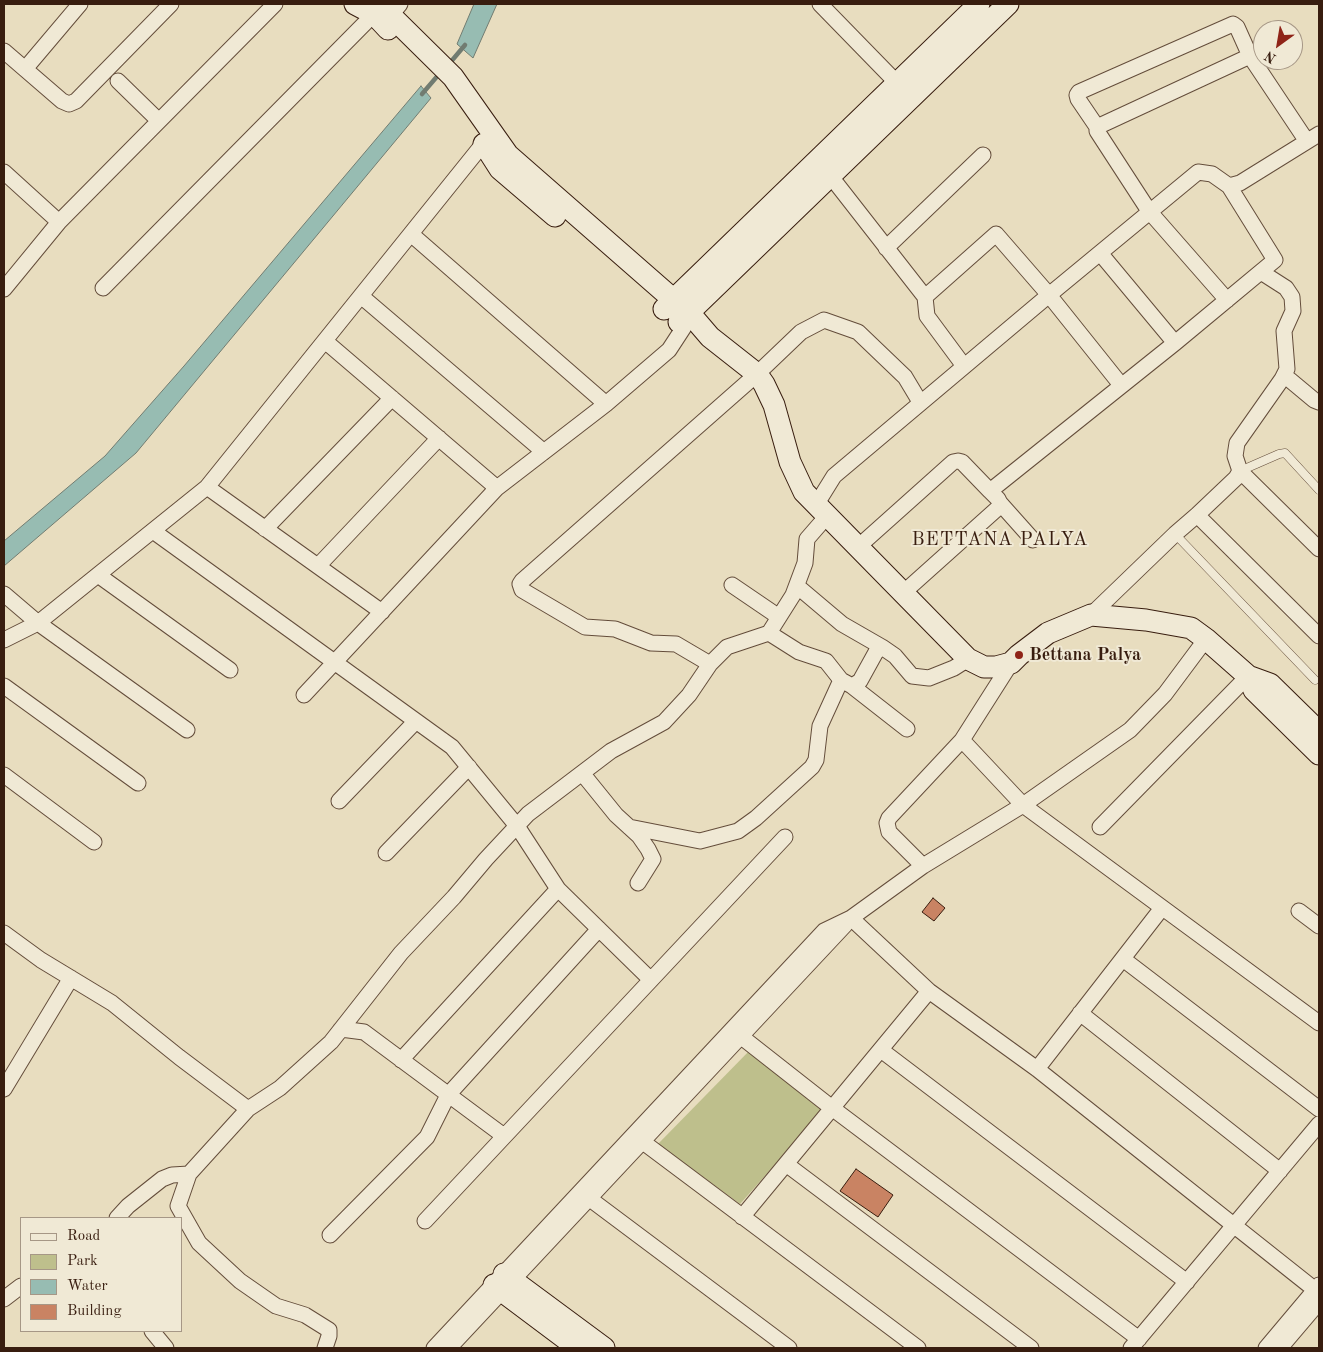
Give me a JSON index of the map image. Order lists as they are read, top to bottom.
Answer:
{
  "districts": ["BETTANA PALYA"],
  "places": ["Bettana Palya"],
  "legend": [
    "Road",
    "Park",
    "Water",
    "Building"
  ],
  "north": "bottom left"
}
